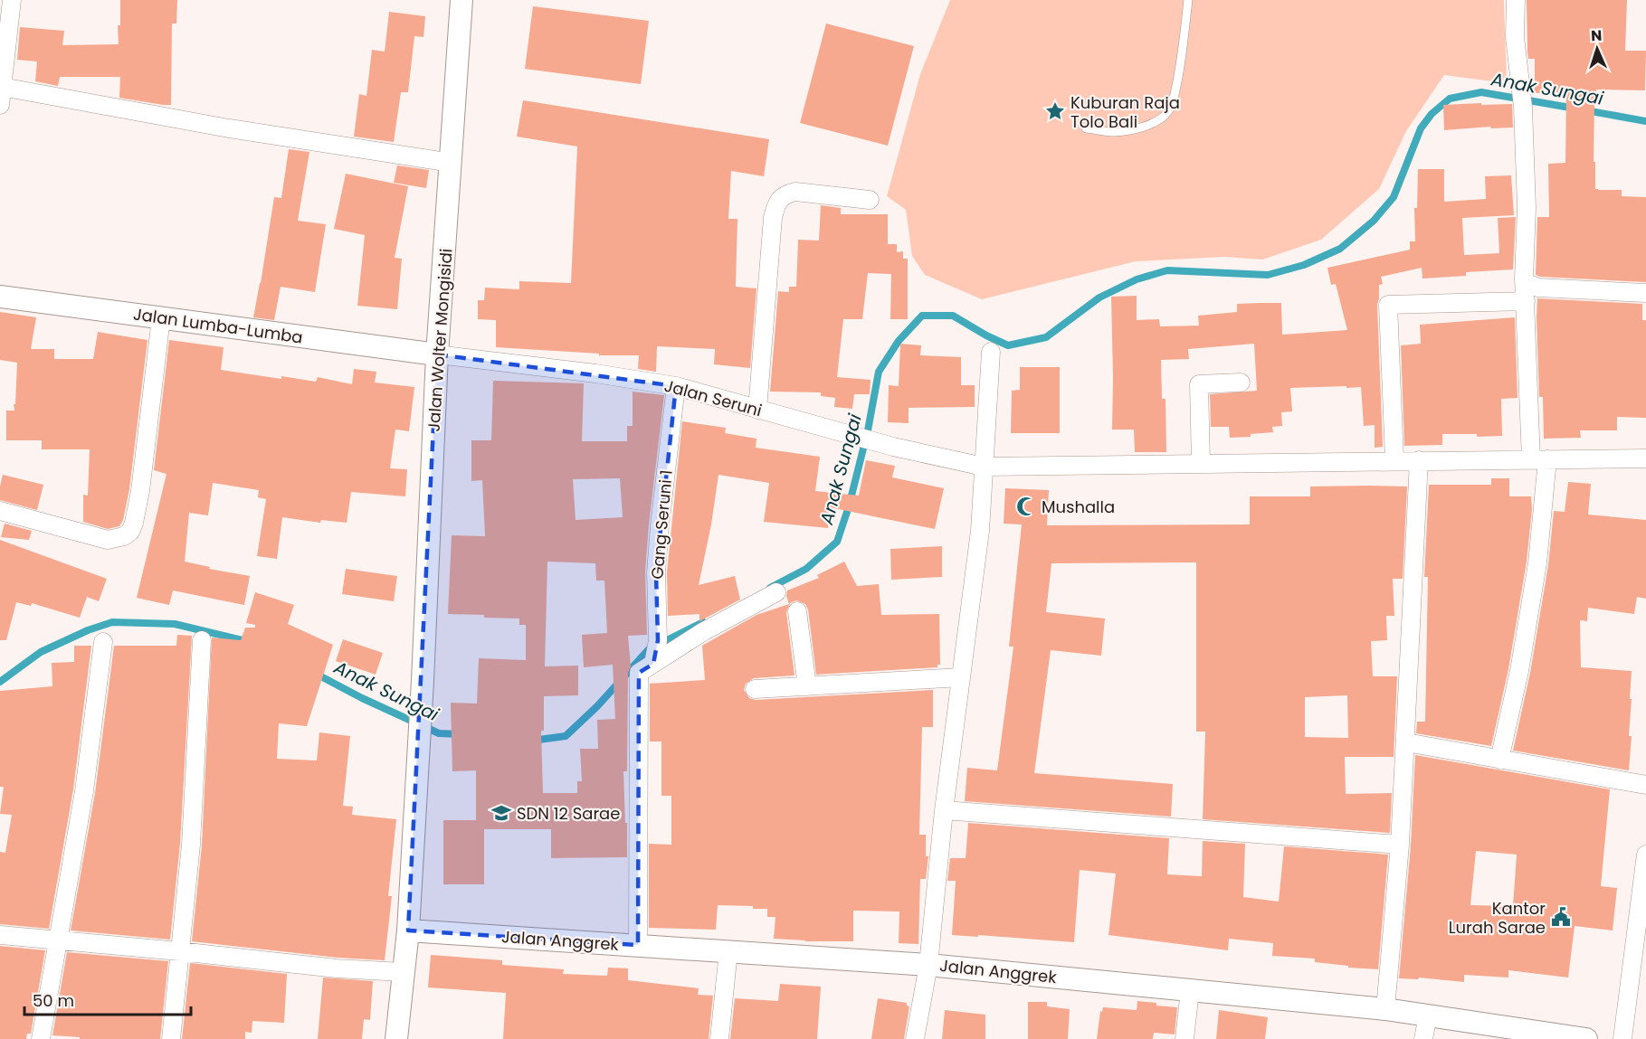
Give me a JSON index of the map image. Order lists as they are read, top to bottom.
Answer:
{
  "streets": {
    "street": [
      "Jalan Lumba-Lumba",
      "Jalan Wolter Mongisidi",
      "Jalan Seruni",
      "Gang Seruni 1",
      "Jalan Anggrek"
    ]
  },
  "crossings": [
    ["Jalan Lumba-Lumba", "Jalan Wolter Mongisidi"],
    ["Jalan Lumba-Lumba", "Jalan Seruni"],
    ["Jalan Wolter Mongisidi", "Jalan Seruni"],
    ["Jalan Wolter Mongisidi", "Jalan Anggrek"],
    ["Jalan Seruni", "Gang Seruni 1"]
  ],
  "water": ["Anak Sungai"],
  "places": {
    "place": ["Kuburan Raja Tolo Bali"],
    "mosque": ["Mushalla"],
    "school or university": ["SDN 12 Sarae"],
    "public building": ["Kantor Lurah Sarae"]
  },
  "scale_bar": "50 m",
  "north": "top"
}
